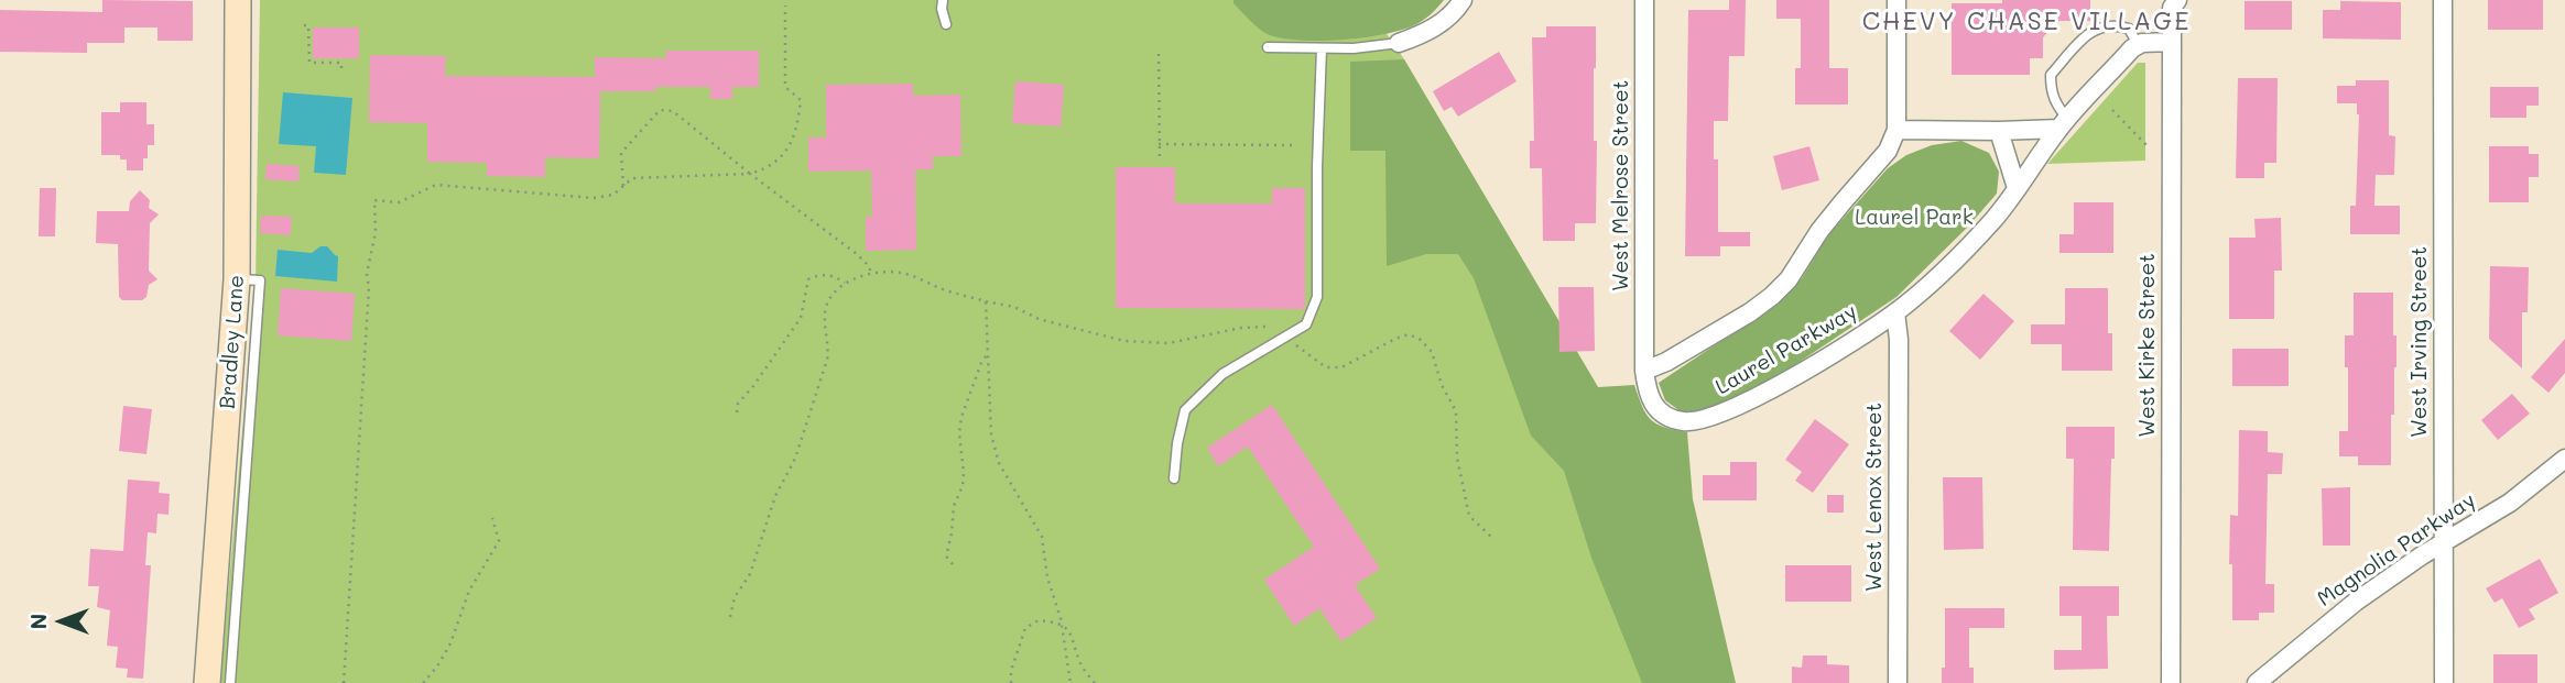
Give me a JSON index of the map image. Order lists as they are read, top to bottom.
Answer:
{
  "streets": {
    "main road": ["Bradley Lane"],
    "street": [
      "West Melrose Street",
      "West Irving Street",
      "West Kirke Street",
      "Laurel Parkway",
      "West Lenox Street",
      "Magnolia Parkway"
    ]
  },
  "crossings": [
    ["West Melrose Street", "Laurel Parkway"],
    ["West Irving Street", "Magnolia Parkway"],
    ["Laurel Parkway", "West Lenox Street"]
  ],
  "districts": ["CHEVY CHASE VILLAGE"],
  "parks": ["Laurel Park"],
  "north": "left"
}
